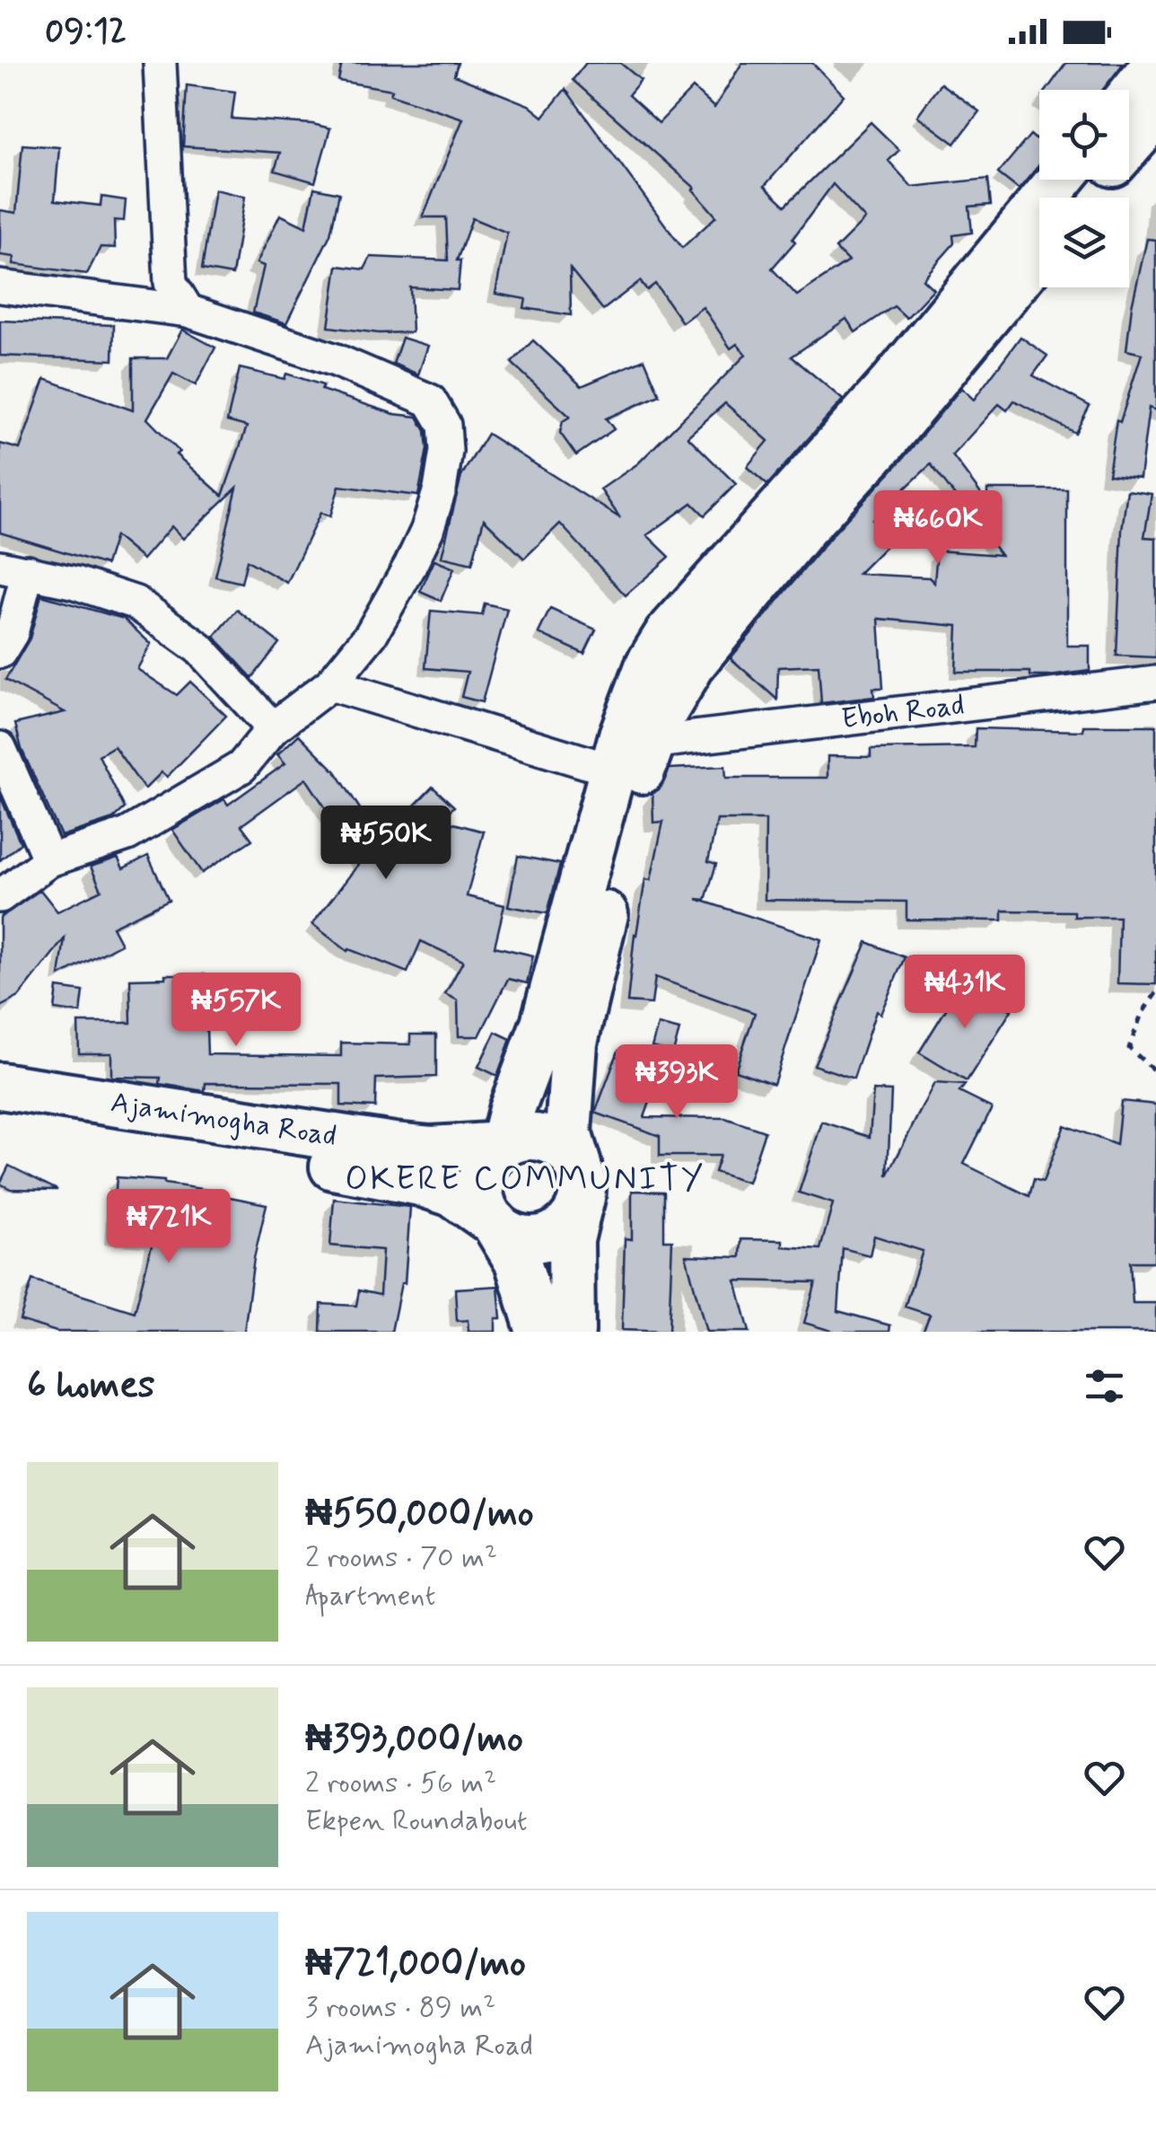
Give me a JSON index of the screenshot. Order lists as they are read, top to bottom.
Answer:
{
  "streets": {
    "main road": ["Ajamimogha Road"],
    "street": ["Eboh Road"]
  },
  "districts": ["OKERE COMMUNITY"],
  "page": {
    "status": "09:12",
    "price": [
      "₦660K",
      "₦550K",
      "₦431K",
      "₦557K",
      "₦393K",
      "₦721K"
    ],
    "heading": "6 homes",
    "list": [
      {
        "name": "₦550,000/mo",
        "note": "2 rooms · 70 m² · Apartment"
      },
      {
        "name": "₦393,000/mo",
        "note": "2 rooms · 56 m² · Ekpen Roundabout"
      },
      {
        "name": "₦721,000/mo",
        "note": "3 rooms · 89 m² · Ajamimogha Road"
      }
    ]
  }
}
